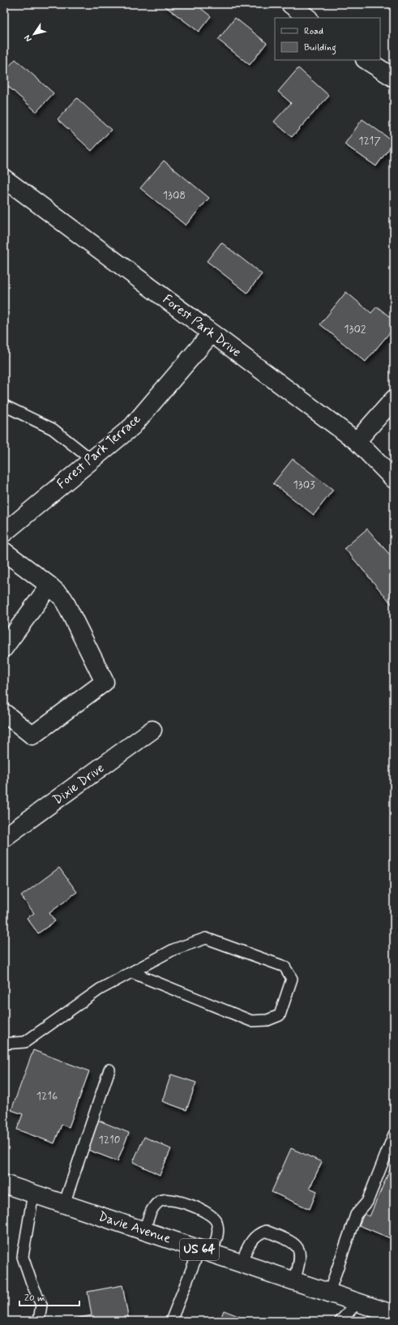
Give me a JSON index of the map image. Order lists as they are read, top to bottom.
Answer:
{
  "streets": {
    "street": [
      "Forest Park Drive",
      "Forest Park Terrace",
      "Dixie Drive",
      "Davie Avenue",
      "US 64"
    ]
  },
  "crossings": [
    ["Forest Park Drive", "Forest Park Terrace"]
  ],
  "house_numbers": [
    "1217",
    "1308",
    "1302",
    "1303",
    "1216",
    "1210"
  ],
  "legend": ["Road", "Building"],
  "scale_bar": "20 m",
  "north": "bottom left"
}
